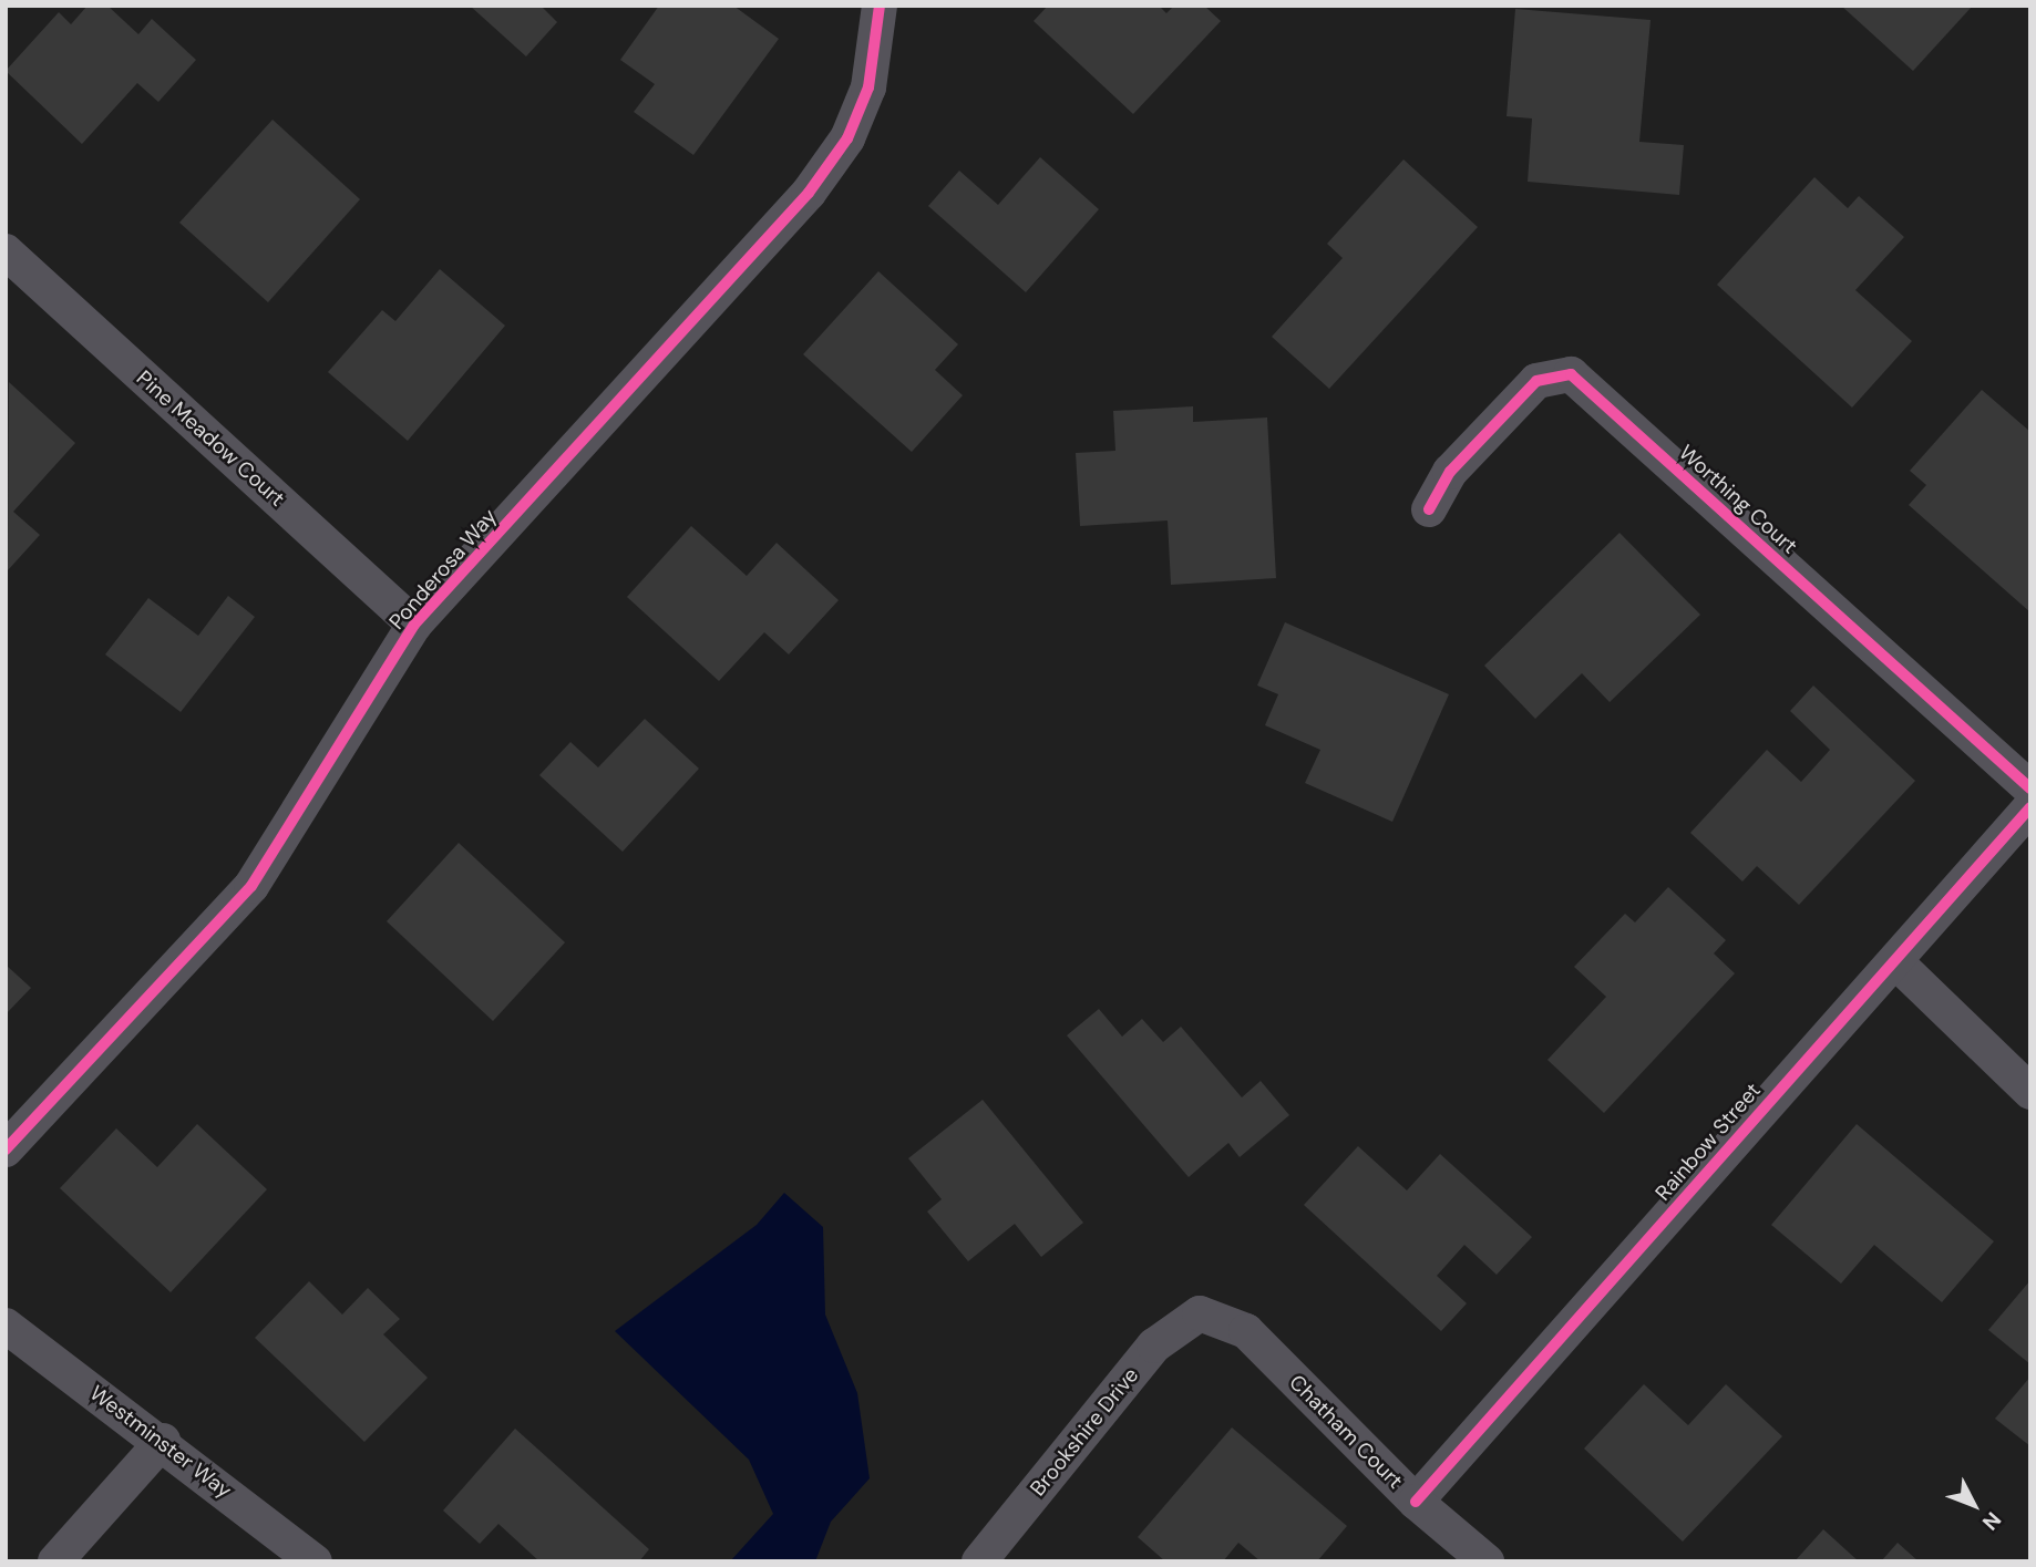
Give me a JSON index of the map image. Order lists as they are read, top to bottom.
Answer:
{
  "streets": {
    "street": [
      "Pine Meadow Court",
      "Worthing Court",
      "Ponderosa Way",
      "Rainbow Street",
      "Brookshire Drive",
      "Chatham Court",
      "Westminster Way"
    ]
  },
  "crossings": [
    ["Pine Meadow Court", "Ponderosa Way"],
    ["Rainbow Street", "Chatham Court"],
    ["Brookshire Drive", "Chatham Court"]
  ],
  "north": "bottom right"
}
